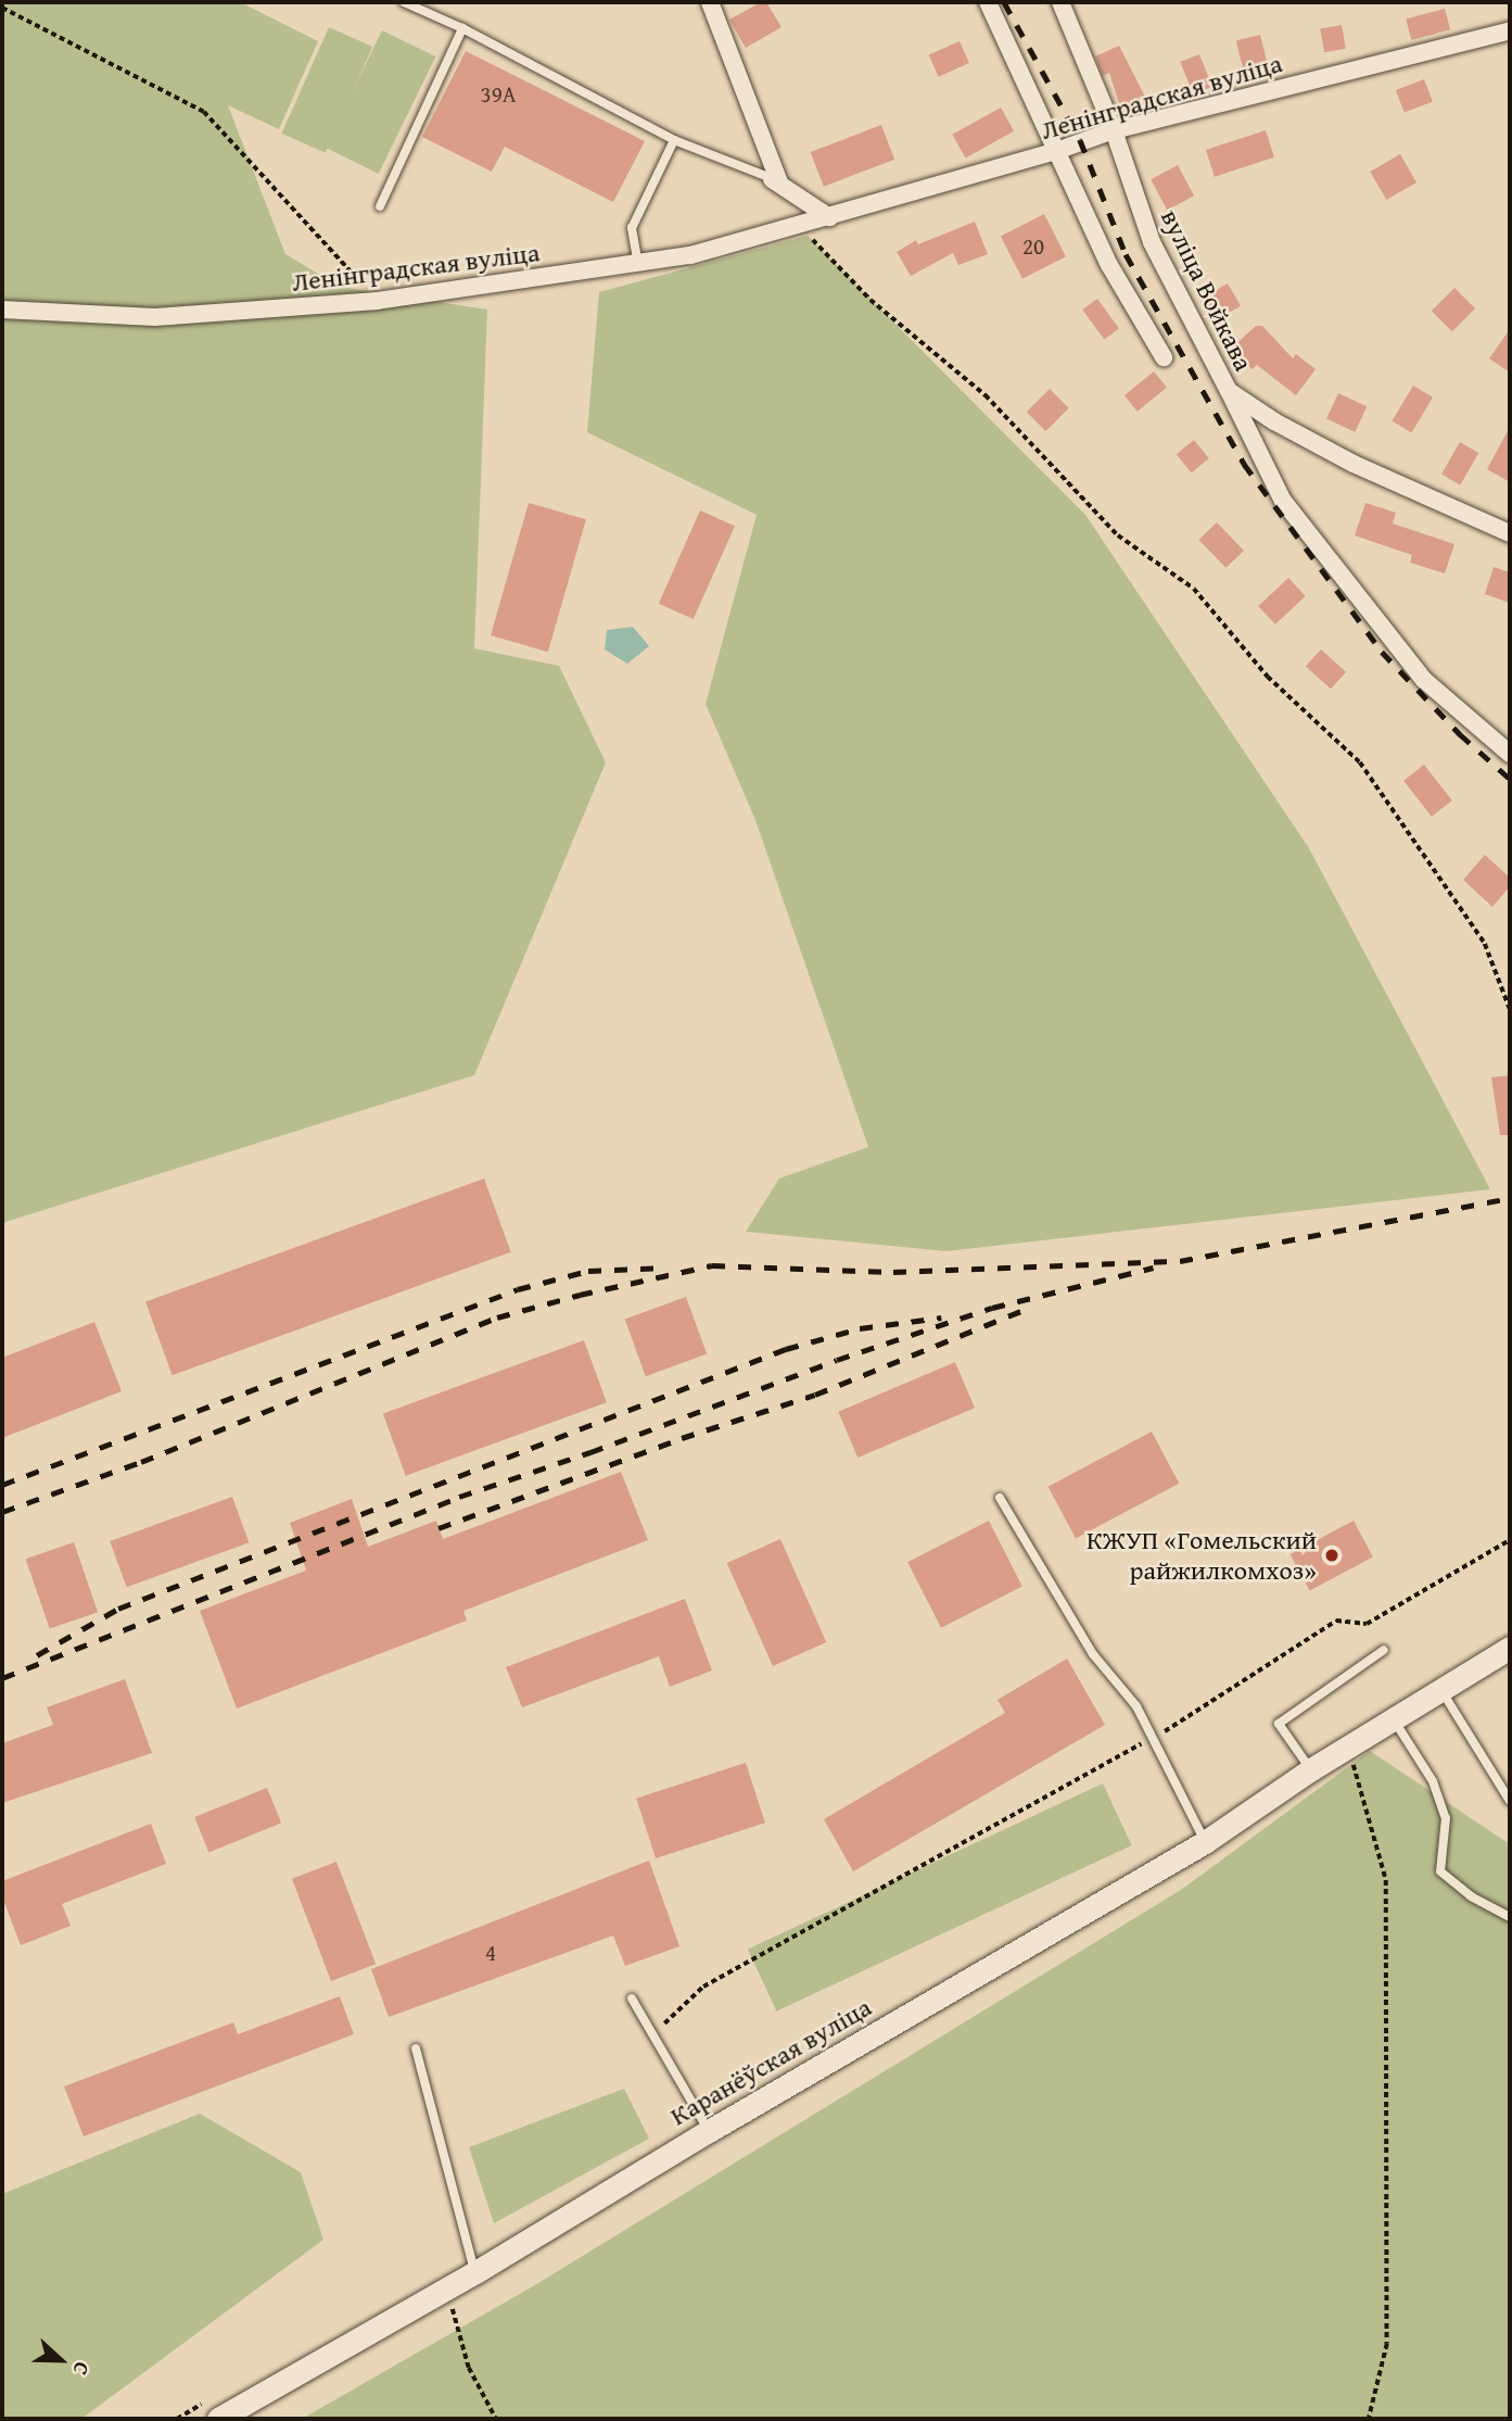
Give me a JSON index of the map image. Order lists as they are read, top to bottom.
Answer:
{
  "streets": {
    "main road": ["Каранёўская вуліца"],
    "street": ["Ленінградская вуліца", "вуліца Войкава"]
  },
  "crossings": [
    ["Ленінградская вуліца", "вуліца Войкава"]
  ],
  "places": ["КЖУП «Гомельский райжилкомхоз»"],
  "house_numbers": ["39А", "20", "4"],
  "north": "right"
}
